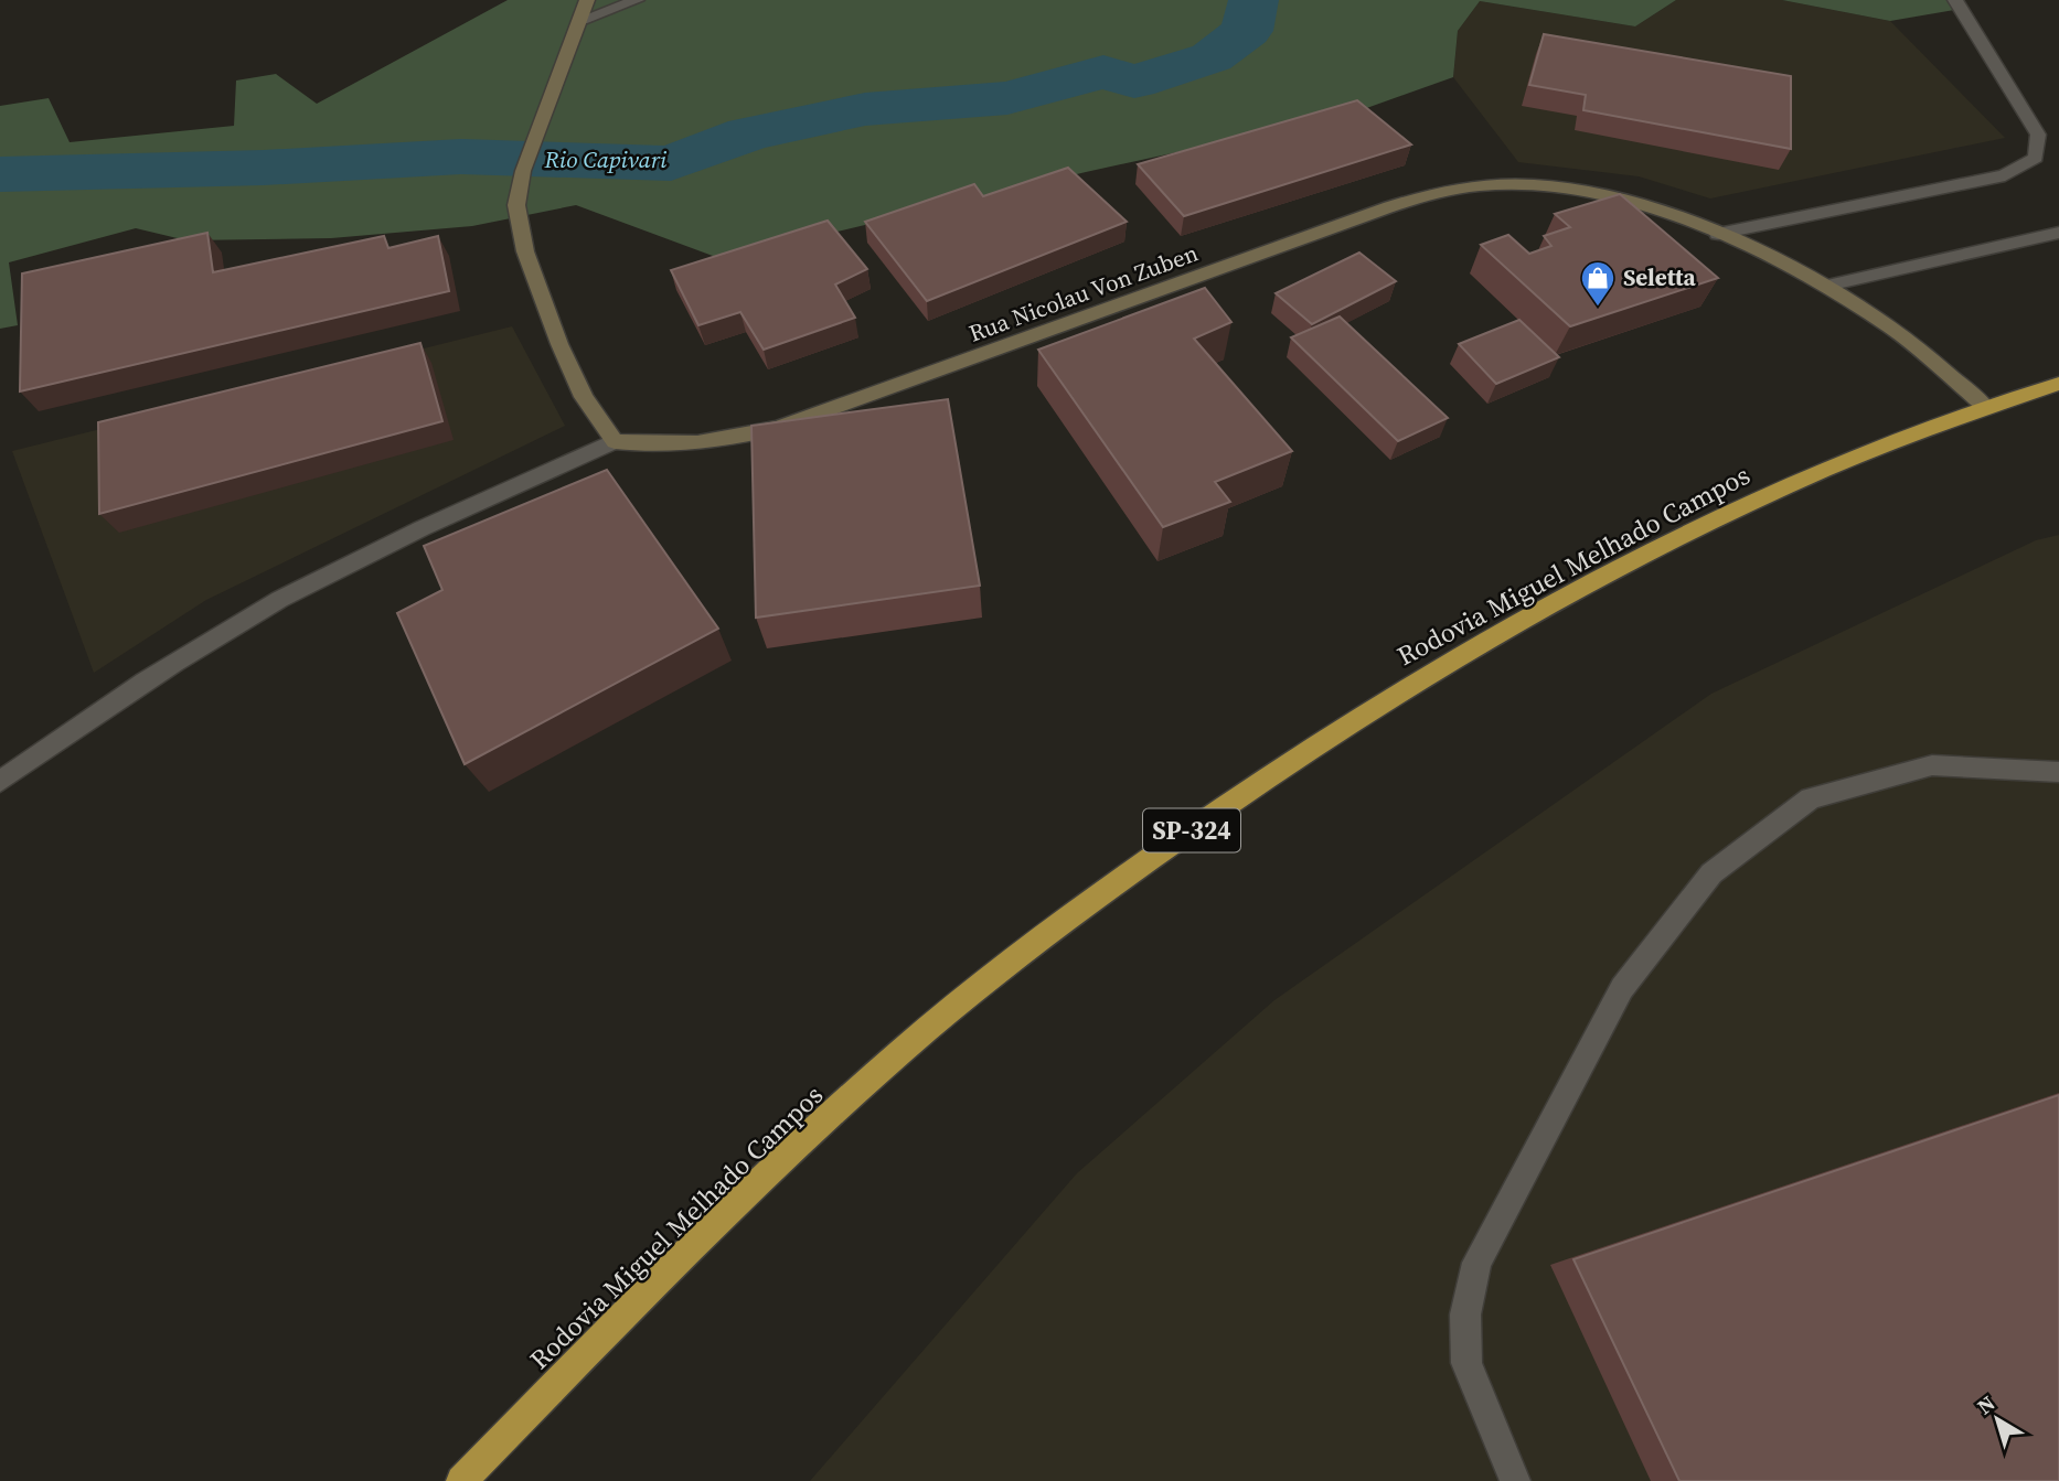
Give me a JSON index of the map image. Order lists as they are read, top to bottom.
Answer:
{
  "streets": {
    "highway": ["Rodovia Miguel Melhado Campos", "SP-324"],
    "street": ["Rua Nicolau Von Zuben"]
  },
  "crossings": [
    ["Rua Nicolau Von Zuben", "Rodovia Miguel Melhado Campos"]
  ],
  "water": ["Rio Capivari"],
  "places": {
    "shop": ["Seletta"]
  },
  "north": "top left"
}
